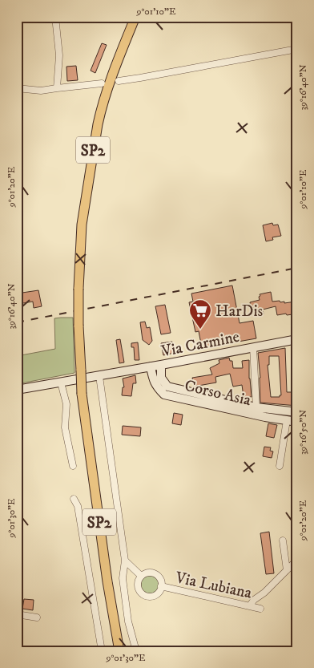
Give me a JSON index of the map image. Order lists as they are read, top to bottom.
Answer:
{
  "streets": {
    "main road": ["SP2"],
    "street": ["Via Carmine", "Corso Asia", "Via Lubiana"]
  },
  "crossings": [
    ["Via Carmine", "Corso Asia"]
  ],
  "places": {
    "supermarket": ["HarDis"]
  },
  "coordinates": [
    "9°01'10\"E",
    "39°16'40\"N",
    "9°01'20\"E",
    "39°16'50\"N",
    "9°01'30\"E"
  ]
}
